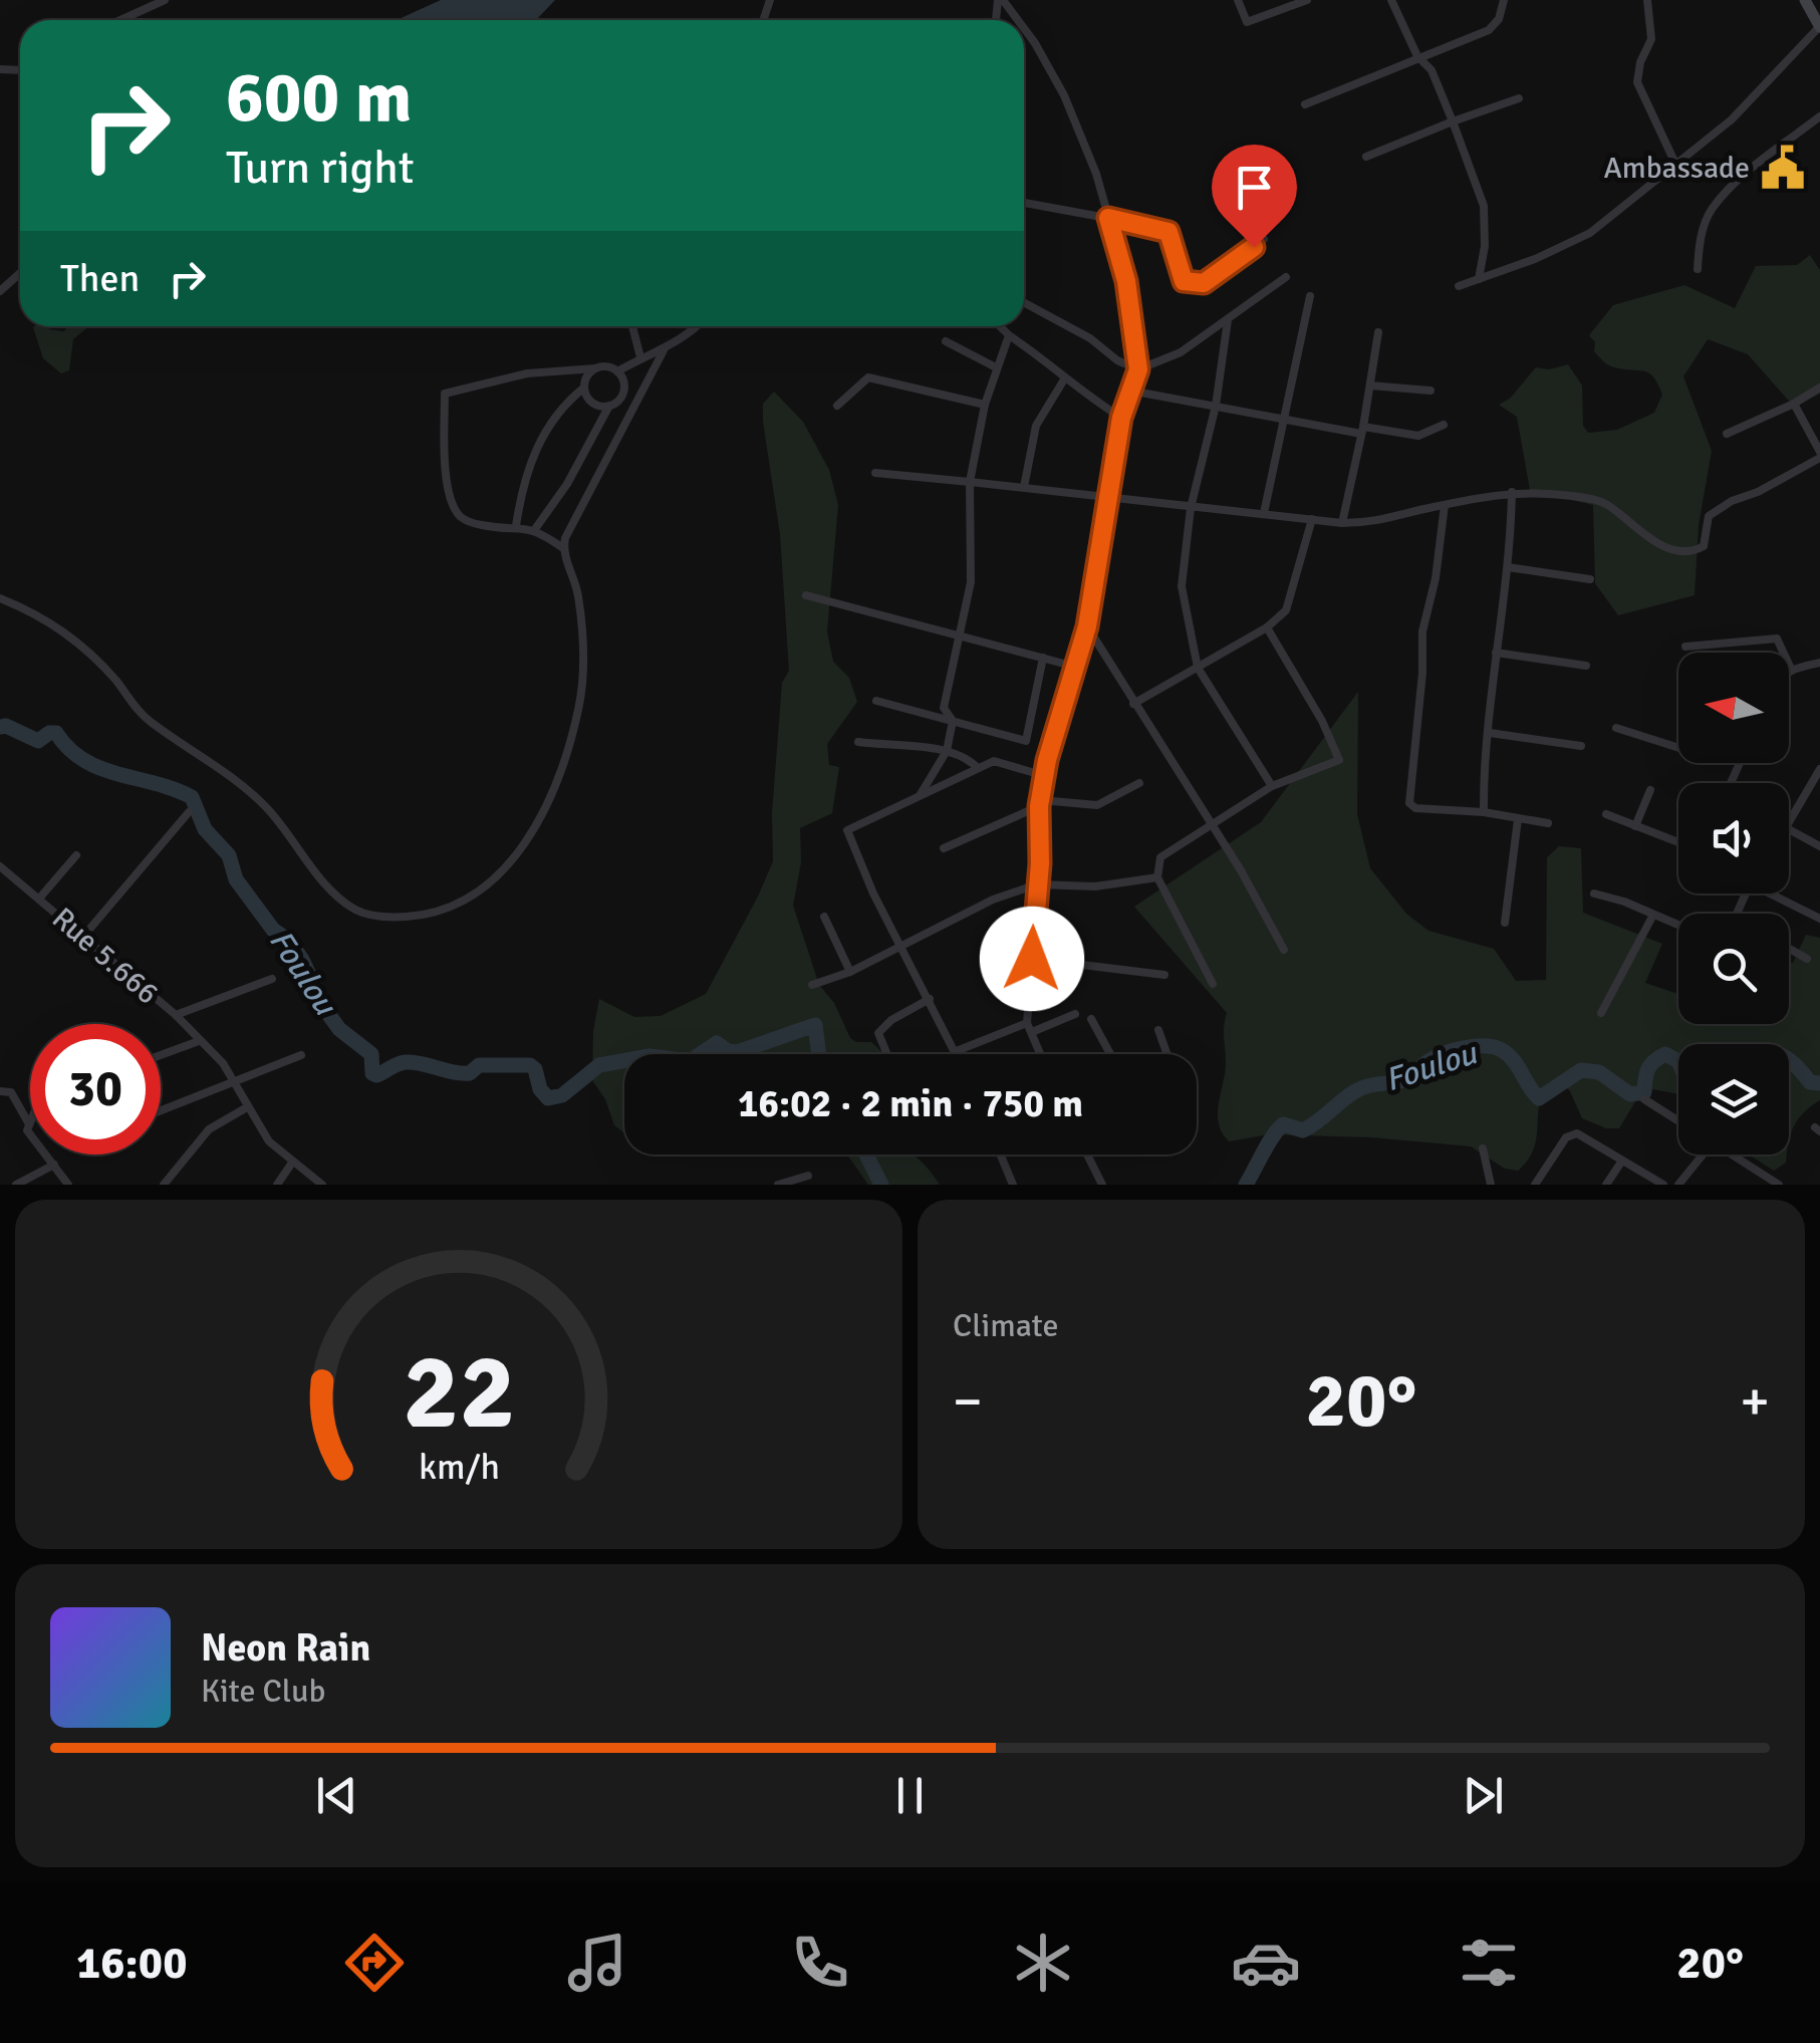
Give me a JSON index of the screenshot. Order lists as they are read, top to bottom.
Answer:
{
  "streets": {
    "street": ["Rue 5.666"]
  },
  "water": ["Foulou"],
  "places": {
    "public building": ["Ambassade"]
  },
  "north": "left",
  "page": {
    "turn": ["600 m", "Turn right"],
    "then": "Then",
    "limit": "30",
    "trip": "16:02 · 2 min · 750 m",
    "tile": "Climate",
    "heat": ["−", "20°", "+"],
    "song": ["Neon Rain", "Kite Club"],
    "tabs": ["16:00", "20°"],
    "gauge": ["22", "km/h"]
  }
}
